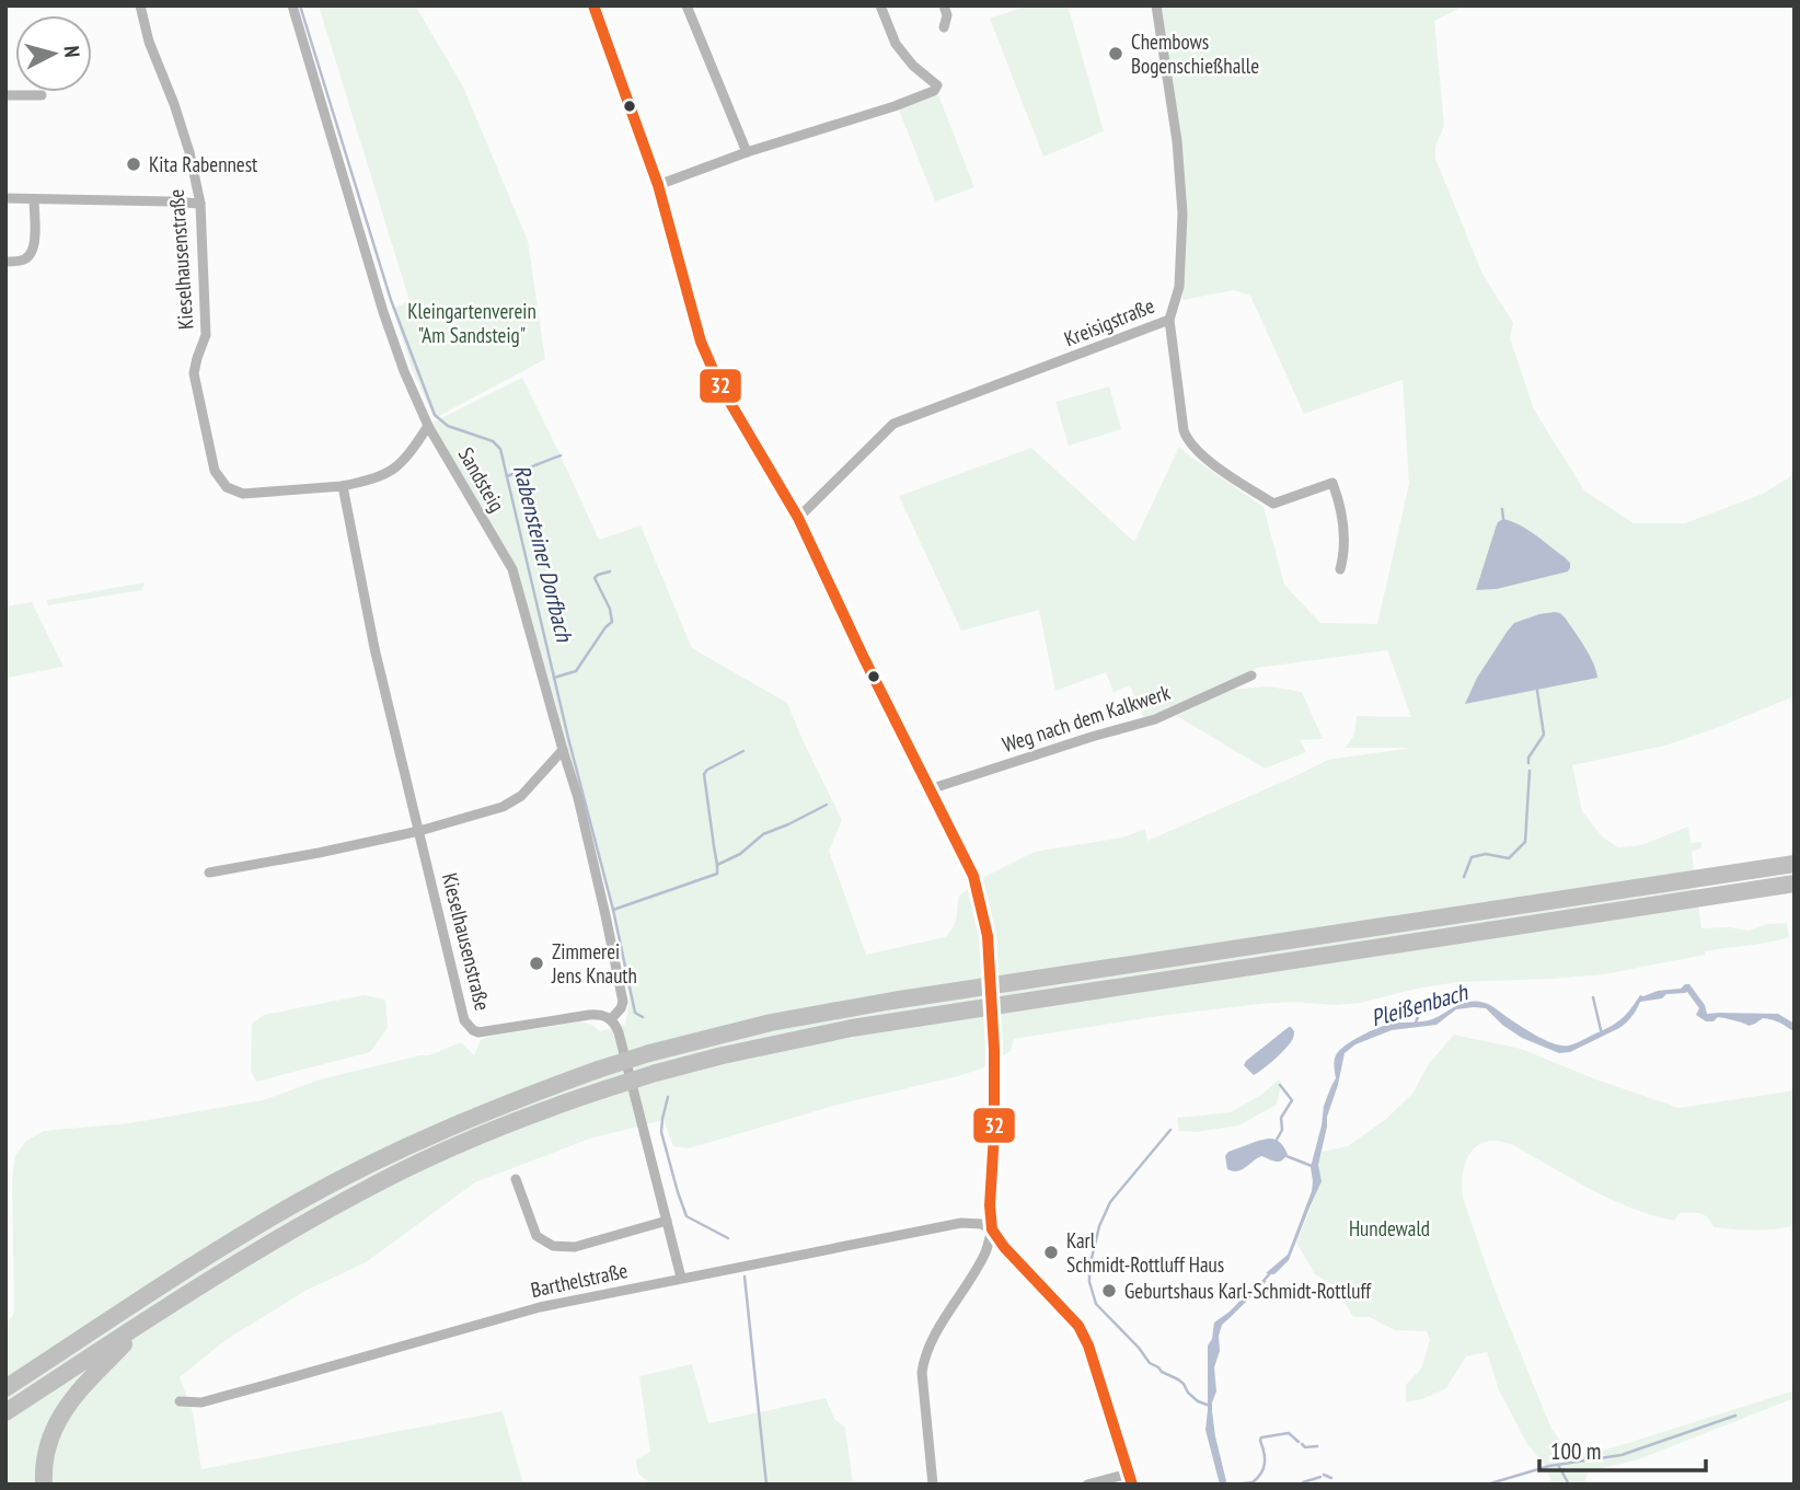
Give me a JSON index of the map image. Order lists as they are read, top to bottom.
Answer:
{
  "streets": {
    "street": [
      "Kieselhausenstraße",
      "Kreisigstraße",
      "Sandsteig",
      "Weg nach dem Kalkwerk",
      "Barthelstraße"
    ]
  },
  "crossings": [
    ["Kieselhausenstraße", "Sandsteig"]
  ],
  "water": ["Rabensteiner Dorfbach", "Pleißenbach"],
  "parks": ["Kleingartenverein \"Am Sandsteig\"", "Hundewald"],
  "places": [
    "Chembows Bogenschießhalle",
    "Kita Rabennest",
    "Zimmerei Jens Knauth",
    "Karl Schmidt-Rottluff Haus",
    "Geburtshaus Karl-Schmidt-Rottluff"
  ],
  "lines": ["transit line 32"],
  "scale_bar": "100 m",
  "north": "right"
}
